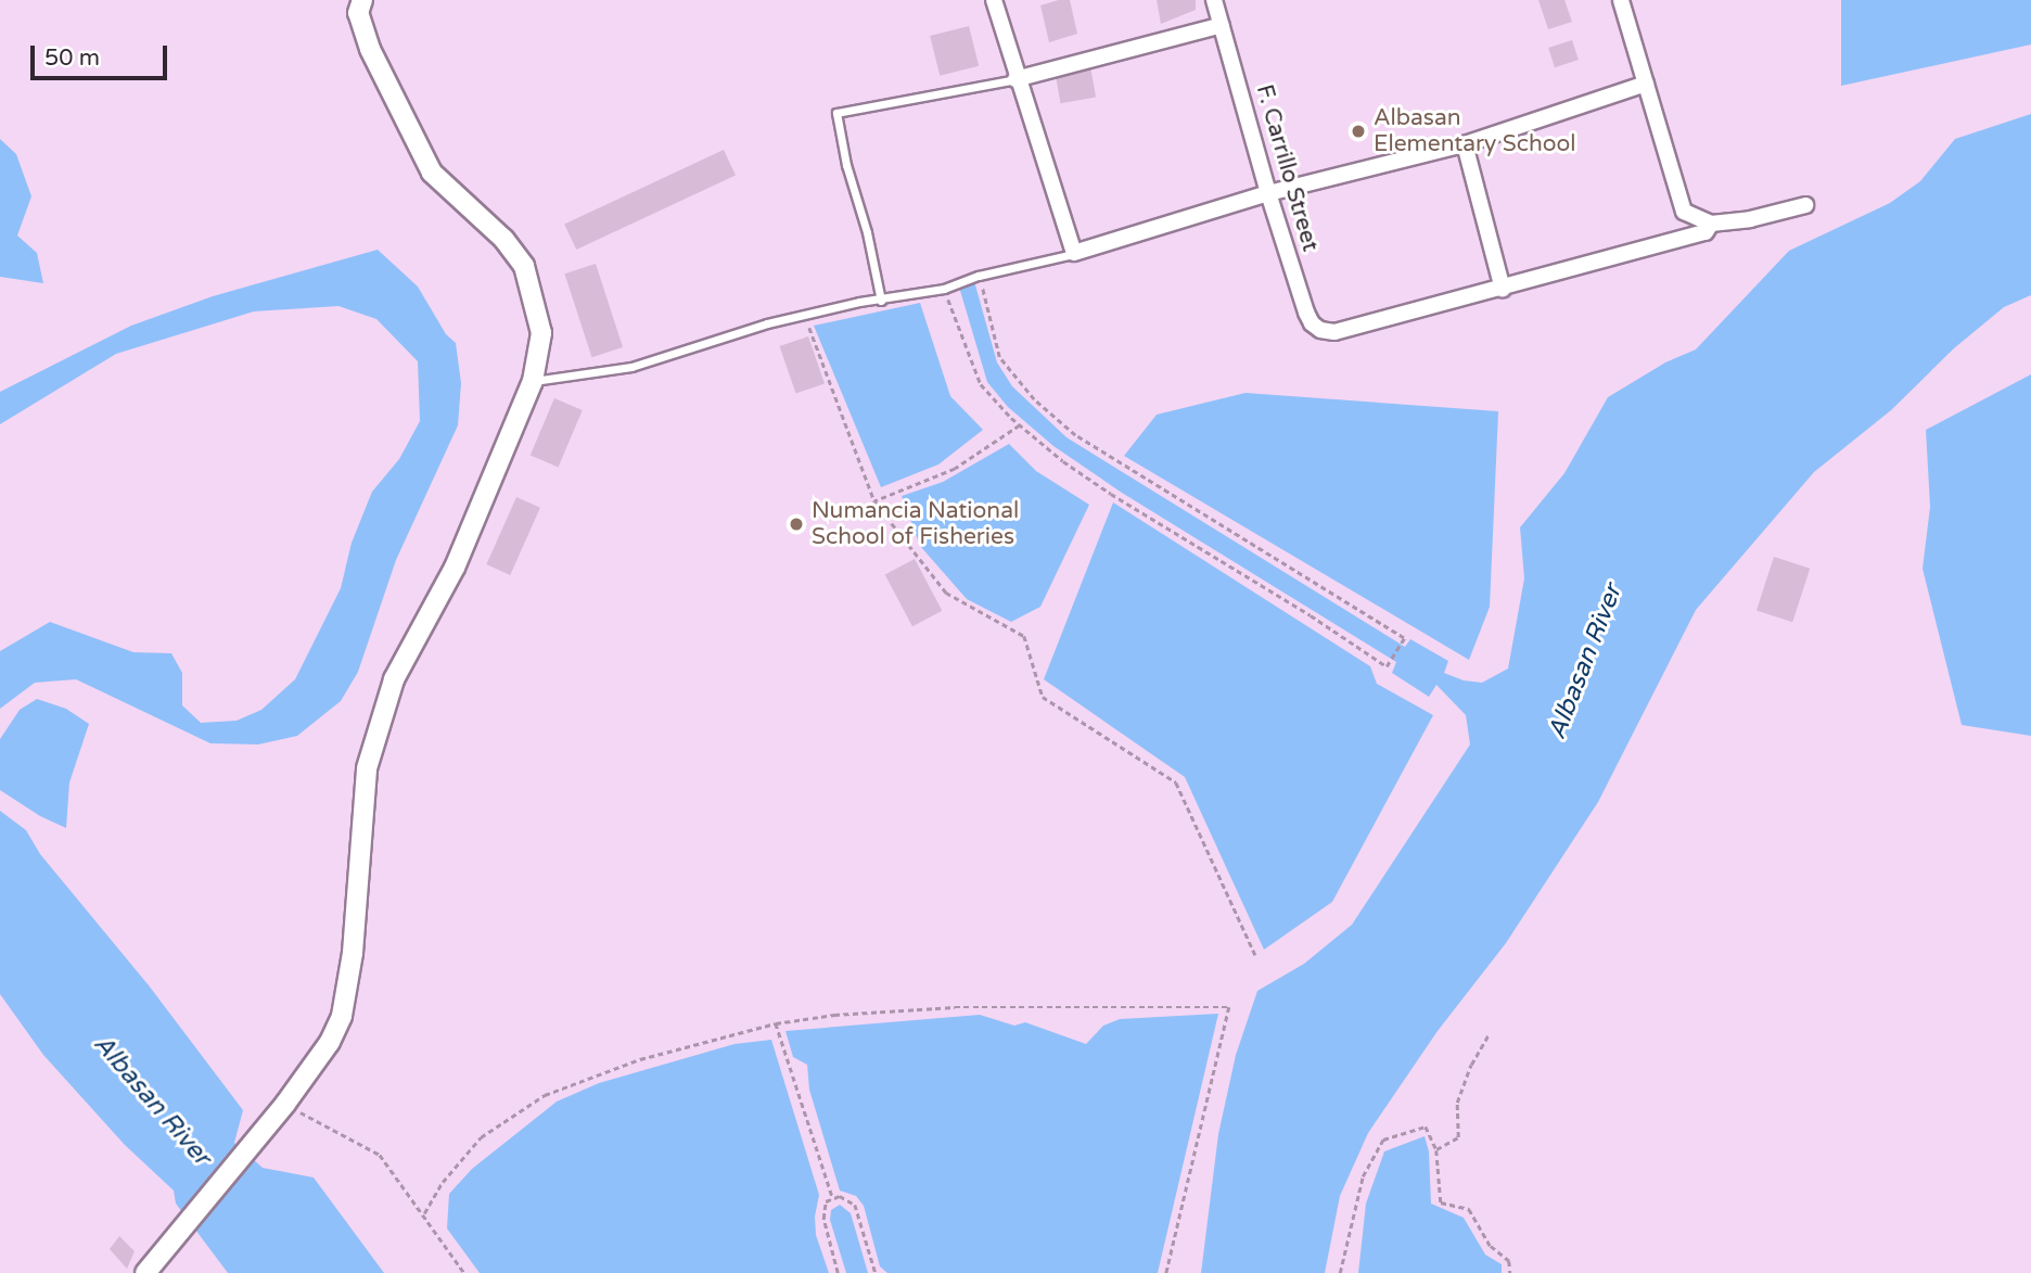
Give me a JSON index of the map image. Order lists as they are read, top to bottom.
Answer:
{
  "streets": {
    "street": ["F. Carrillo Street"]
  },
  "water": ["Albasan River"],
  "places": ["Albasan Elementary School", "Numancia National School of Fisheries"],
  "scale_bar": "50 m"
}
